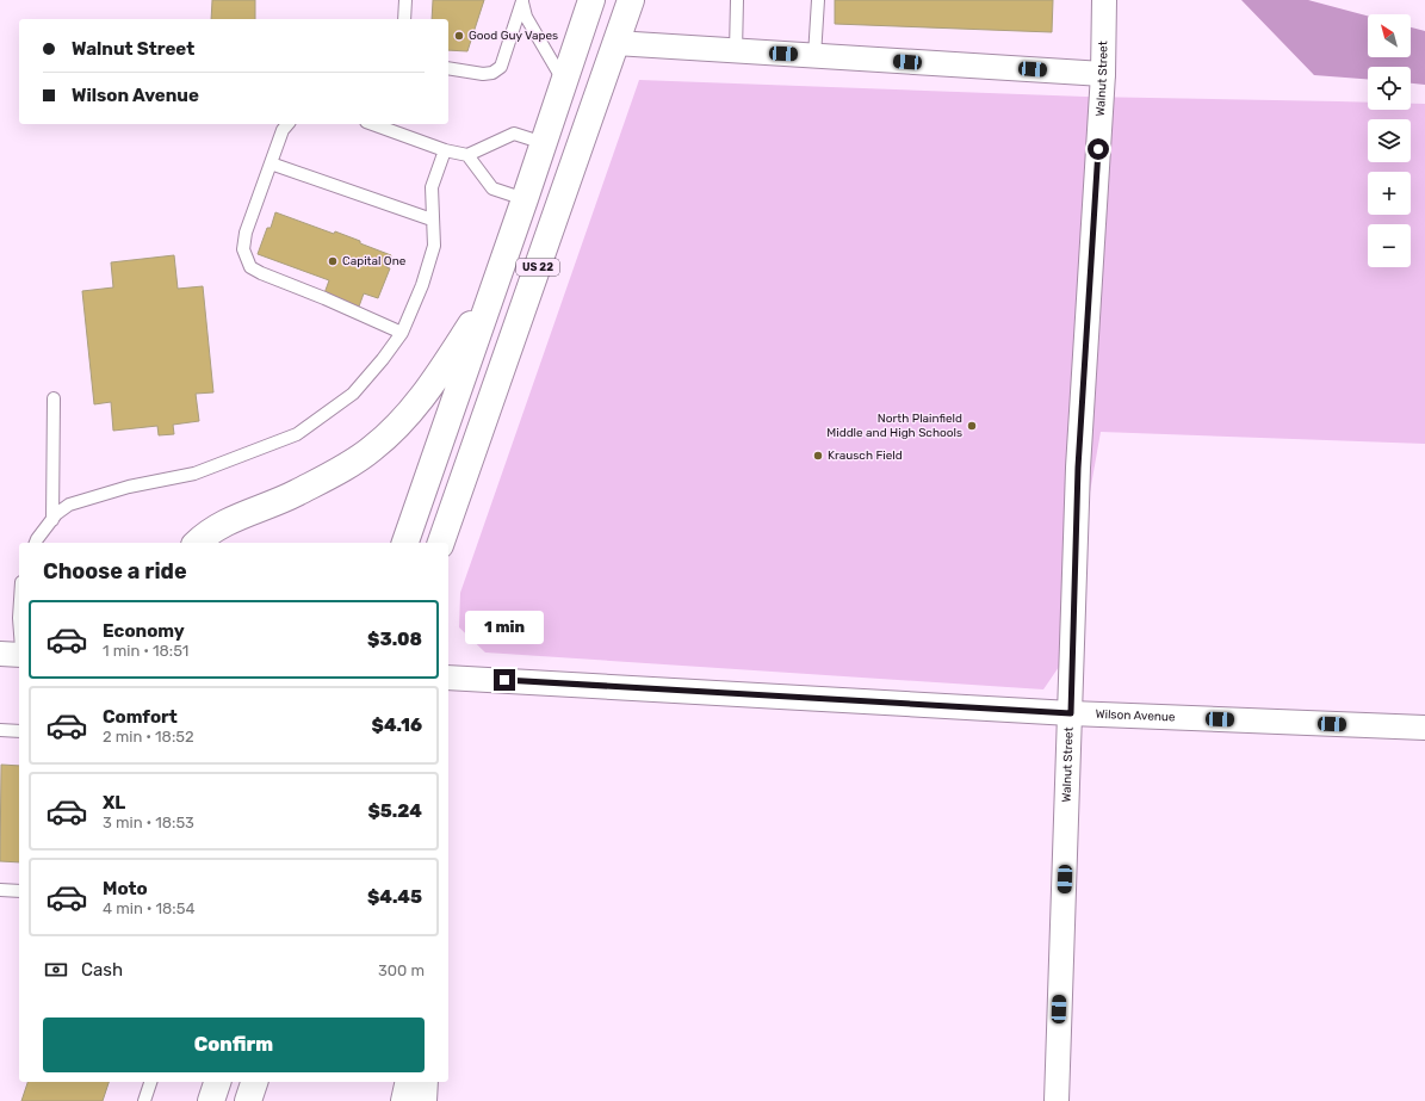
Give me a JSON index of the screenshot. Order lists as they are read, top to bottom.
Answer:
{
  "streets": {
    "highway": ["US 22"],
    "street": ["Walnut Street", "Wilson Avenue"]
  },
  "crossings": [
    ["Walnut Street", "Wilson Avenue"]
  ],
  "places": [
    "Good Guy Vapes",
    "Capital One",
    "North Plainfield Middle and High Schools",
    "Krausch Field"
  ],
  "north": "top left",
  "page": {
    "map_buttons": ["+", "−"],
    "banner": ["Walnut Street", "Wilson Avenue"],
    "heading": "Choose a ride",
    "list": [
      {
        "name": "Economy",
        "note": "1 min · 18:51",
        "value": "$3.08"
      },
      {
        "name": "Comfort",
        "note": "2 min · 18:52",
        "value": "$4.16"
      },
      {
        "name": "XL",
        "note": "3 min · 18:53",
        "value": "$5.24"
      },
      {
        "name": "Moto",
        "note": "4 min · 18:54",
        "value": "$4.45"
      }
    ],
    "bubble": "1 min",
    "pay": ["Cash", "300 m"],
    "buttons": "Confirm"
  }
}
